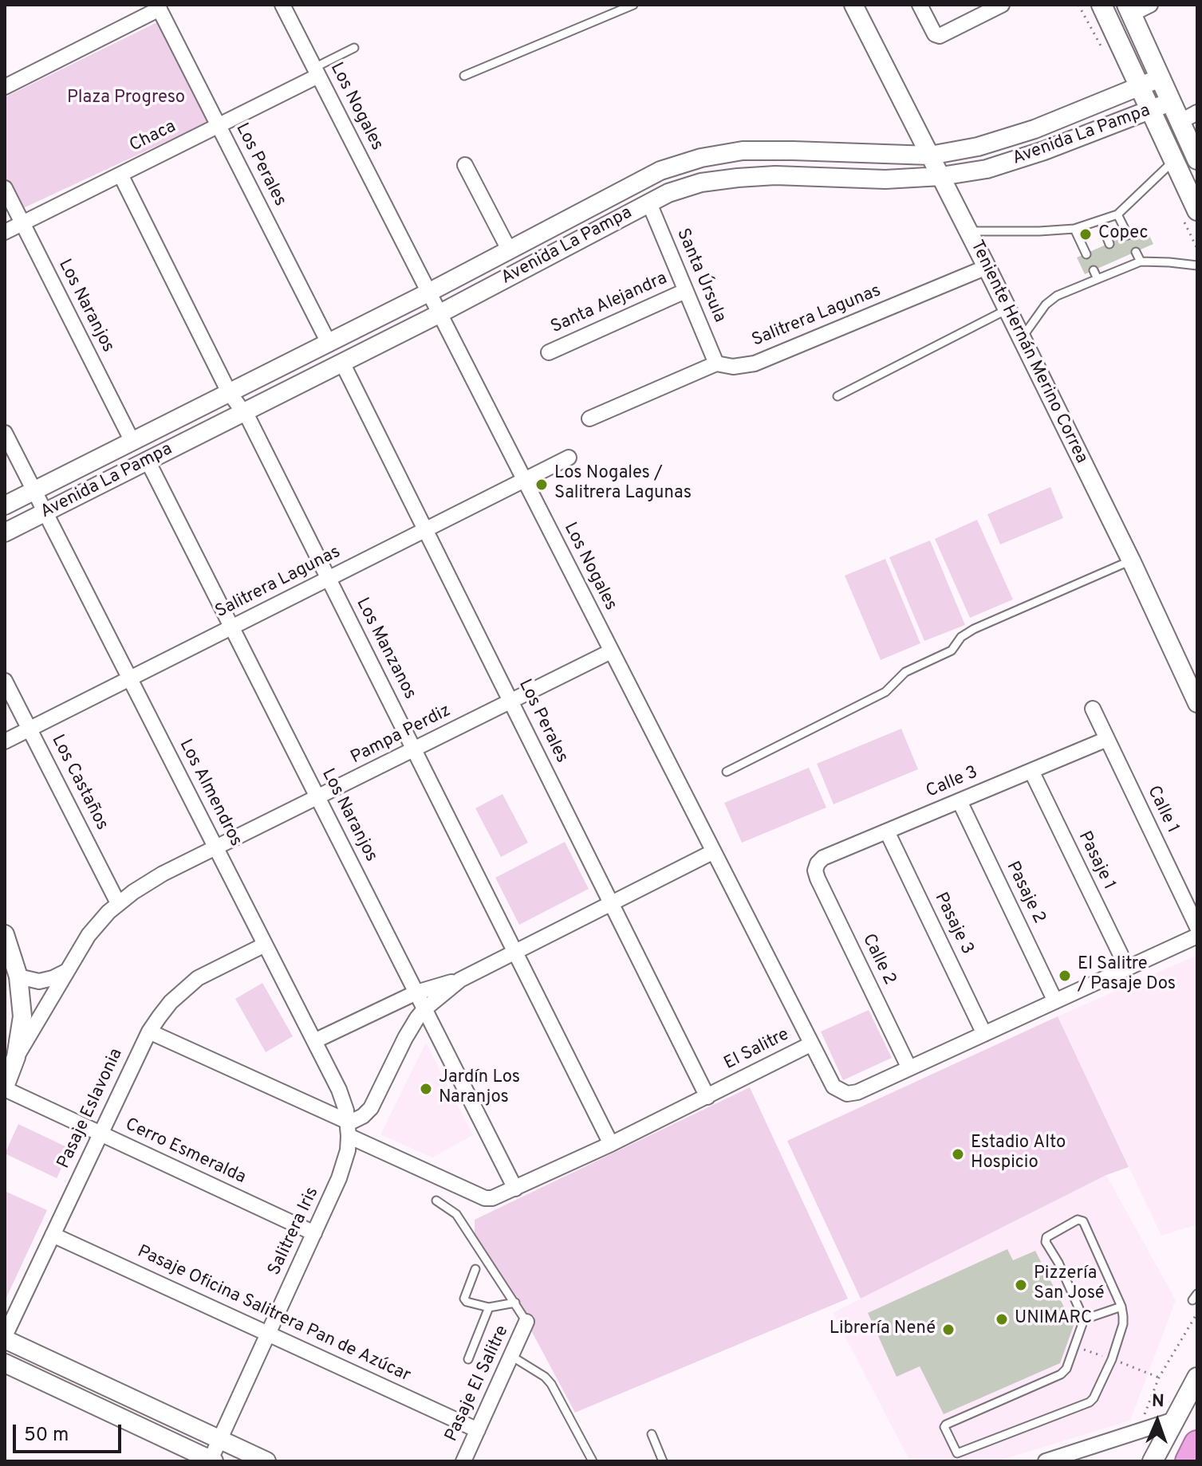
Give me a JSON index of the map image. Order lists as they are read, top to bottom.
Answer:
{
  "streets": {
    "street": [
      "Los Nogales",
      "Avenida La Pampa",
      "Chaca",
      "Los Perales",
      "Santa Úrsula",
      "Santa Alejandra",
      "Los Naranjos",
      "Salitrera Lagunas",
      "Teniente Hernán Merino Correa",
      "Los Manzanos",
      "Pampa Perdiz",
      "Los Castaños",
      "Calle 3",
      "Los Almendros",
      "Calle 1",
      "Pasaje 1",
      "Pasaje 2",
      "Pasaje 3",
      "Calle 2",
      "El Salitre",
      "Pasaje Eslavonia",
      "Cerro Esmeralda",
      "Salitrera Iris",
      "Pasaje Oficina Salitrera Pan de Azúcar",
      "Pasaje El Salitre"
    ]
  },
  "crossings": [
    ["Los Nogales", "Avenida La Pampa"],
    ["Los Nogales", "Chaca"],
    ["Los Nogales", "Salitrera Lagunas"],
    ["Los Nogales", "Pampa Perdiz"],
    ["Los Nogales", "El Salitre"],
    ["Avenida La Pampa", "Los Perales"],
    ["Avenida La Pampa", "Santa Úrsula"],
    ["Avenida La Pampa", "Los Naranjos"],
    ["Avenida La Pampa", "Teniente Hernán Merino Correa"],
    ["Avenida La Pampa", "Los Manzanos"],
    ["Avenida La Pampa", "Los Almendros"],
    ["Chaca", "Los Perales"],
    ["Chaca", "Los Naranjos"],
    ["Chaca", "Los Manzanos"],
    ["Los Perales", "Salitrera Lagunas"],
    ["Los Perales", "Pampa Perdiz"],
    ["Los Perales", "El Salitre"],
    ["Santa Úrsula", "Santa Alejandra"],
    ["Santa Úrsula", "Salitrera Lagunas"],
    ["Los Naranjos", "Salitrera Lagunas"],
    ["Los Naranjos", "Pampa Perdiz"],
    ["Los Naranjos", "El Salitre"],
    ["Salitrera Lagunas", "Teniente Hernán Merino Correa"],
    ["Salitrera Lagunas", "Los Manzanos"],
    ["Salitrera Lagunas", "Los Castaños"],
    ["Salitrera Lagunas", "Los Almendros"],
    ["Los Manzanos", "Pampa Perdiz"],
    ["Los Manzanos", "El Salitre"],
    ["Pampa Perdiz", "Los Castaños"],
    ["Pampa Perdiz", "Los Almendros"],
    ["Calle 3", "Calle 1"],
    ["Calle 3", "Pasaje 1"],
    ["Calle 3", "Pasaje 2"],
    ["Calle 3", "Pasaje 3"],
    ["Calle 3", "Calle 2"],
    ["Los Almendros", "El Salitre"],
    ["Los Almendros", "Pasaje Eslavonia"],
    ["Los Almendros", "Salitrera Iris"],
    ["Pasaje 1", "El Salitre"],
    ["Pasaje 2", "El Salitre"],
    ["Pasaje 3", "El Salitre"],
    ["Calle 2", "El Salitre"],
    ["El Salitre", "Pasaje Eslavonia"],
    ["Pasaje Eslavonia", "Cerro Esmeralda"],
    ["Pasaje Eslavonia", "Pasaje Oficina Salitrera Pan de Azúcar"],
    ["Cerro Esmeralda", "Salitrera Iris"],
    ["Salitrera Iris", "Pasaje Oficina Salitrera Pan de Azúcar"],
    ["Pasaje Oficina Salitrera Pan de Azúcar", "Pasaje El Salitre"]
  ],
  "parks": ["Plaza Progreso"],
  "places": [
    "Copec",
    "Los Nogales / Salitrera Lagunas",
    "El Salitre / Pasaje Dos",
    "Jardín Los Naranjos",
    "Estadio Alto Hospicio",
    "Pizzería San José",
    "UNIMARC",
    "Librería Nené"
  ],
  "scale_bar": "50 m",
  "north": "top"
}
